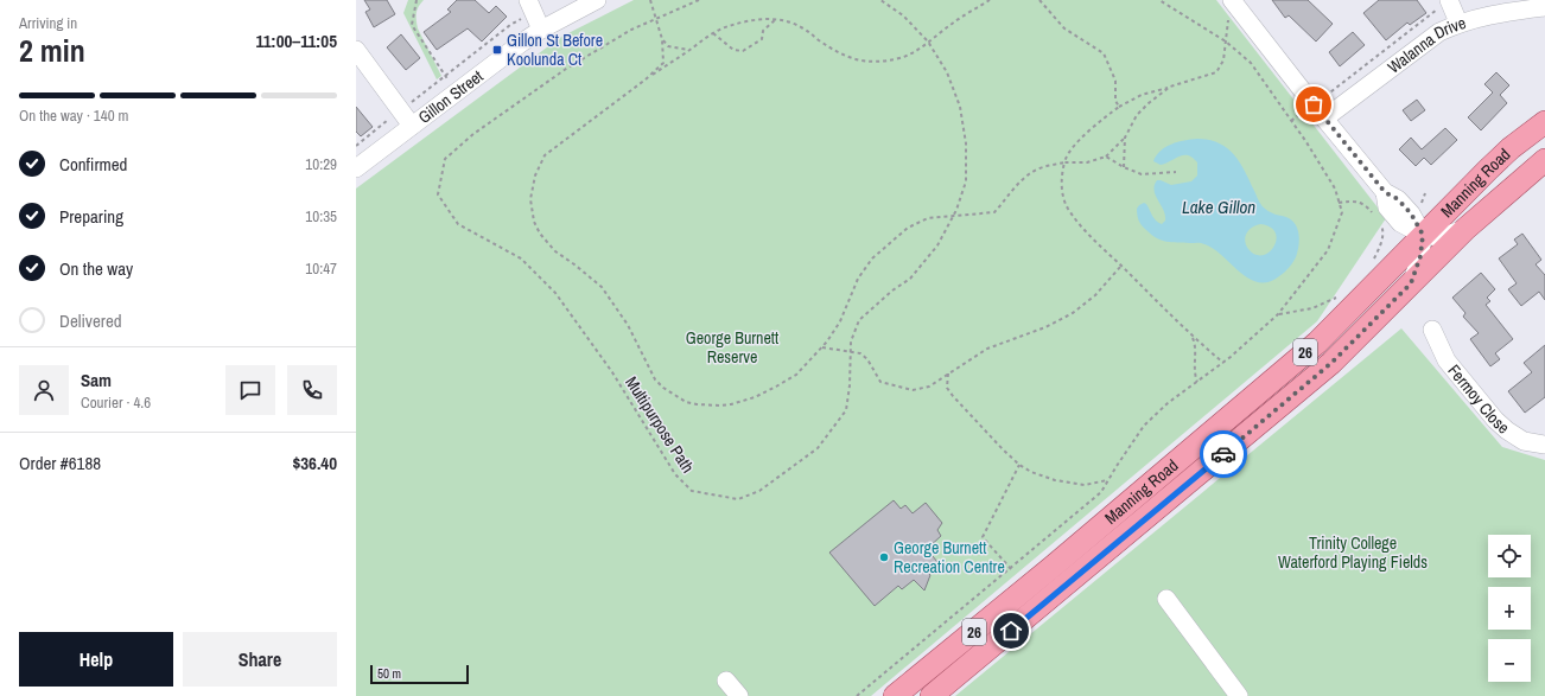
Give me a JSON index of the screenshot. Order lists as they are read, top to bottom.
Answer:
{
  "streets": {
    "main road": ["Manning Road", "26"],
    "street": ["Walanna Drive", "Gillon Street", "Fermoy Close"],
    "path": ["Multipurpose Path"]
  },
  "water": ["Lake Gillon"],
  "parks": ["George Burnett Reserve", "Trinity College Waterford Playing Fields"],
  "places": {
    "transit": ["Gillon St Before Koolunda Ct"],
    "other": ["George Burnett Recreation Centre"]
  },
  "scale_bar": "50 m",
  "page": {
    "heading": ["2 min", "Arriving in", "11:00–11:05"],
    "panel": [
      "Sam",
      "Courier · 4.6",
      "Order #6188",
      "$36.40"
    ],
    "bar": "On the way · 140 m",
    "list": [
      ["Confirmed", "10:29"],
      ["Preparing", "10:35"],
      ["On the way", "10:47"],
      "Delivered"
    ],
    "map_buttons": ["+", "−"],
    "buttons": ["Help", "Share"],
    "scale": "50 m"
  }
}
